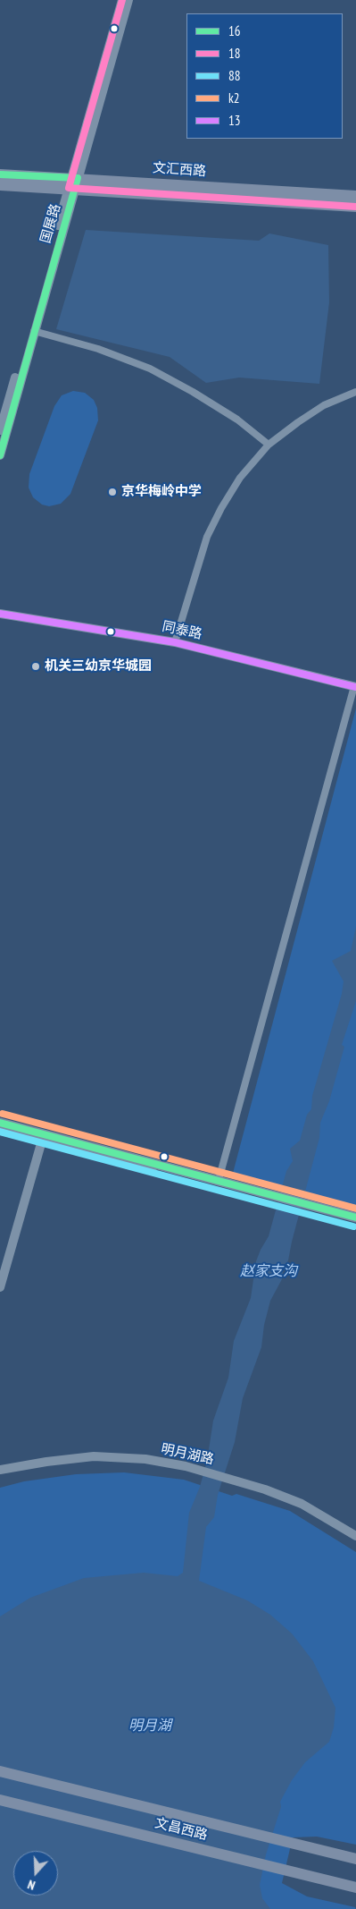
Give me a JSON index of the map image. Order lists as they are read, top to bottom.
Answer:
{
  "streets": {
    "main road": ["文汇西路", "文昌西路"],
    "street": ["国展路", "同泰路", "明月湖路"]
  },
  "crossings": [
    ["文汇西路", "国展路"]
  ],
  "water": ["赵家支沟", "明月湖"],
  "places": ["京华梅岭中学", "机关三幼京华城园"],
  "lines": [
    "transit line 18",
    "transit line 16",
    "transit line 13",
    "transit line k2",
    "transit line 88"
  ],
  "legend": [
    "16",
    "18",
    "88",
    "k2",
    "13"
  ],
  "north": "bottom"
}
